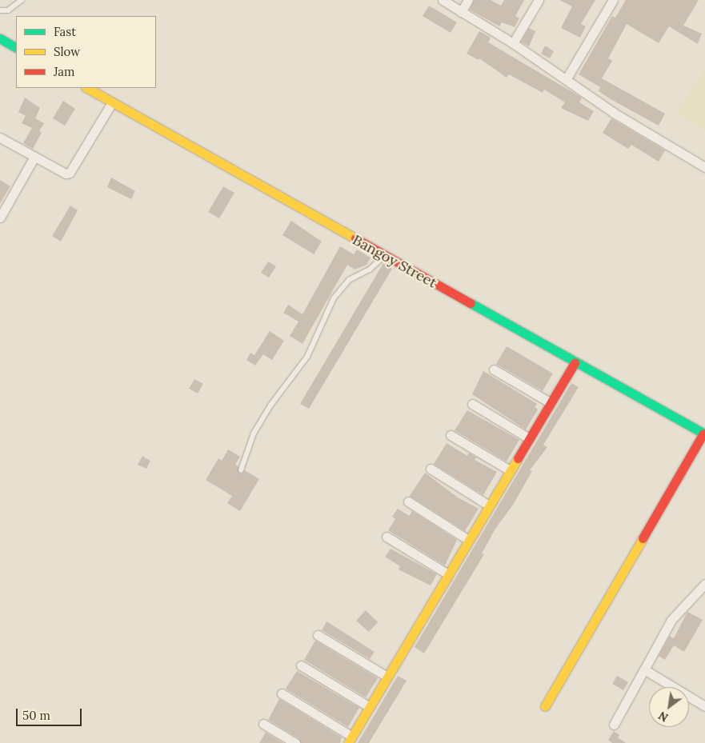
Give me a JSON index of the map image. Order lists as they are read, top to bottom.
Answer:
{
  "streets": {
    "street": ["Bangoy Street"]
  },
  "legend": ["Fast", "Slow", "Jam"],
  "scale_bar": "50 m",
  "north": "bottom left"
}
